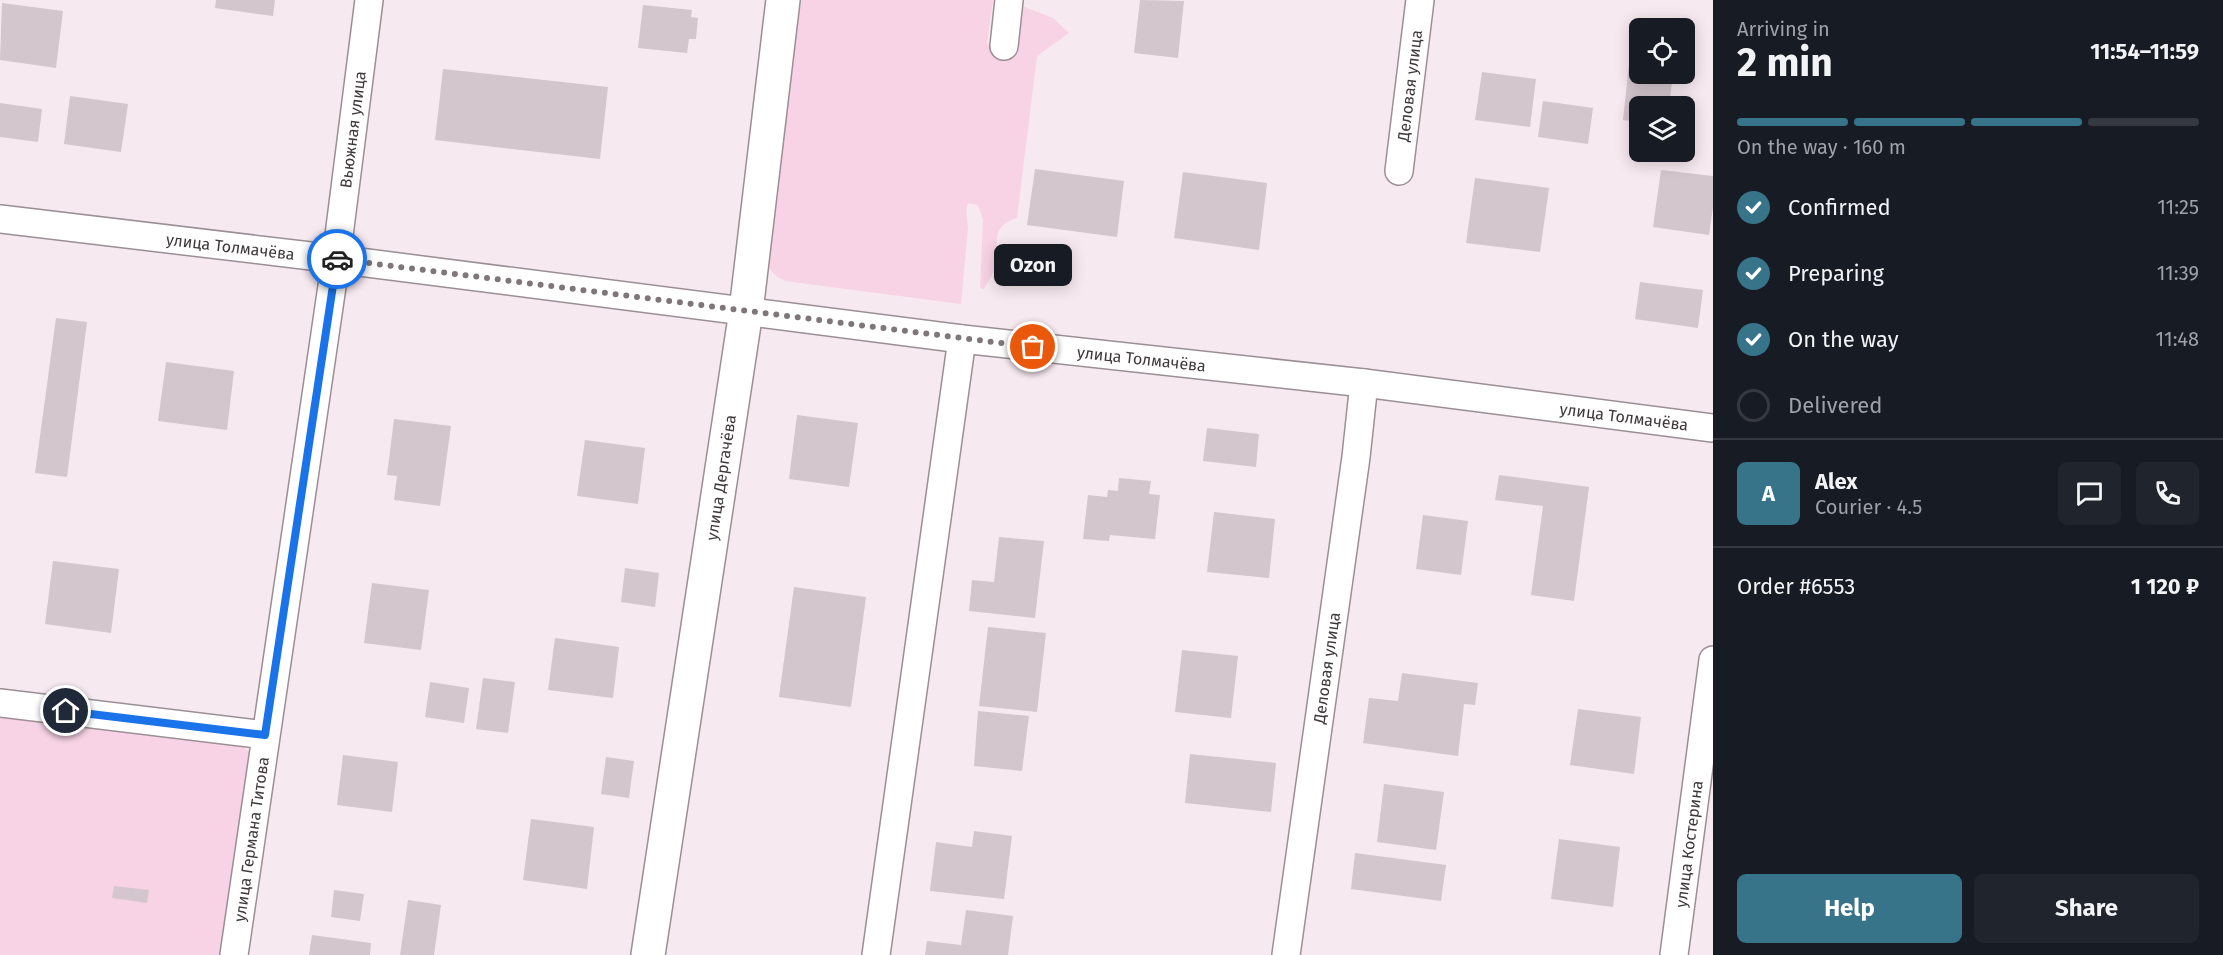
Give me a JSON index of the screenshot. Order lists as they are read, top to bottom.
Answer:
{
  "streets": {
    "street": [
      "Деловая улица",
      "Вьюжная улица",
      "улица Толмачёва",
      "улица Дергачёва",
      "улица Германа Титова",
      "улица Костерина"
    ]
  },
  "crossings": [
    ["Деловая улица", "улица Толмачёва"],
    ["Вьюжная улица", "улица Толмачёва"],
    ["Вьюжная улица", "улица Германа Титова"],
    ["улица Толмачёва", "улица Дергачёва"],
    ["улица Толмачёва", "улица Германа Титова"]
  ],
  "places": ["Ozon"],
  "page": {
    "heading": ["2 min", "Arriving in", "11:54–11:59"],
    "panel": [
      "Alex",
      "Courier · 4.5",
      "Order #6553",
      "1 120 ₽"
    ],
    "bar": "On the way · 160 m",
    "list": [
      ["Confirmed", "11:25"],
      ["Preparing", "11:39"],
      ["On the way", "11:48"],
      "Delivered"
    ],
    "bubble": "Ozon",
    "round": "A",
    "buttons": ["Help", "Share"]
  }
}
